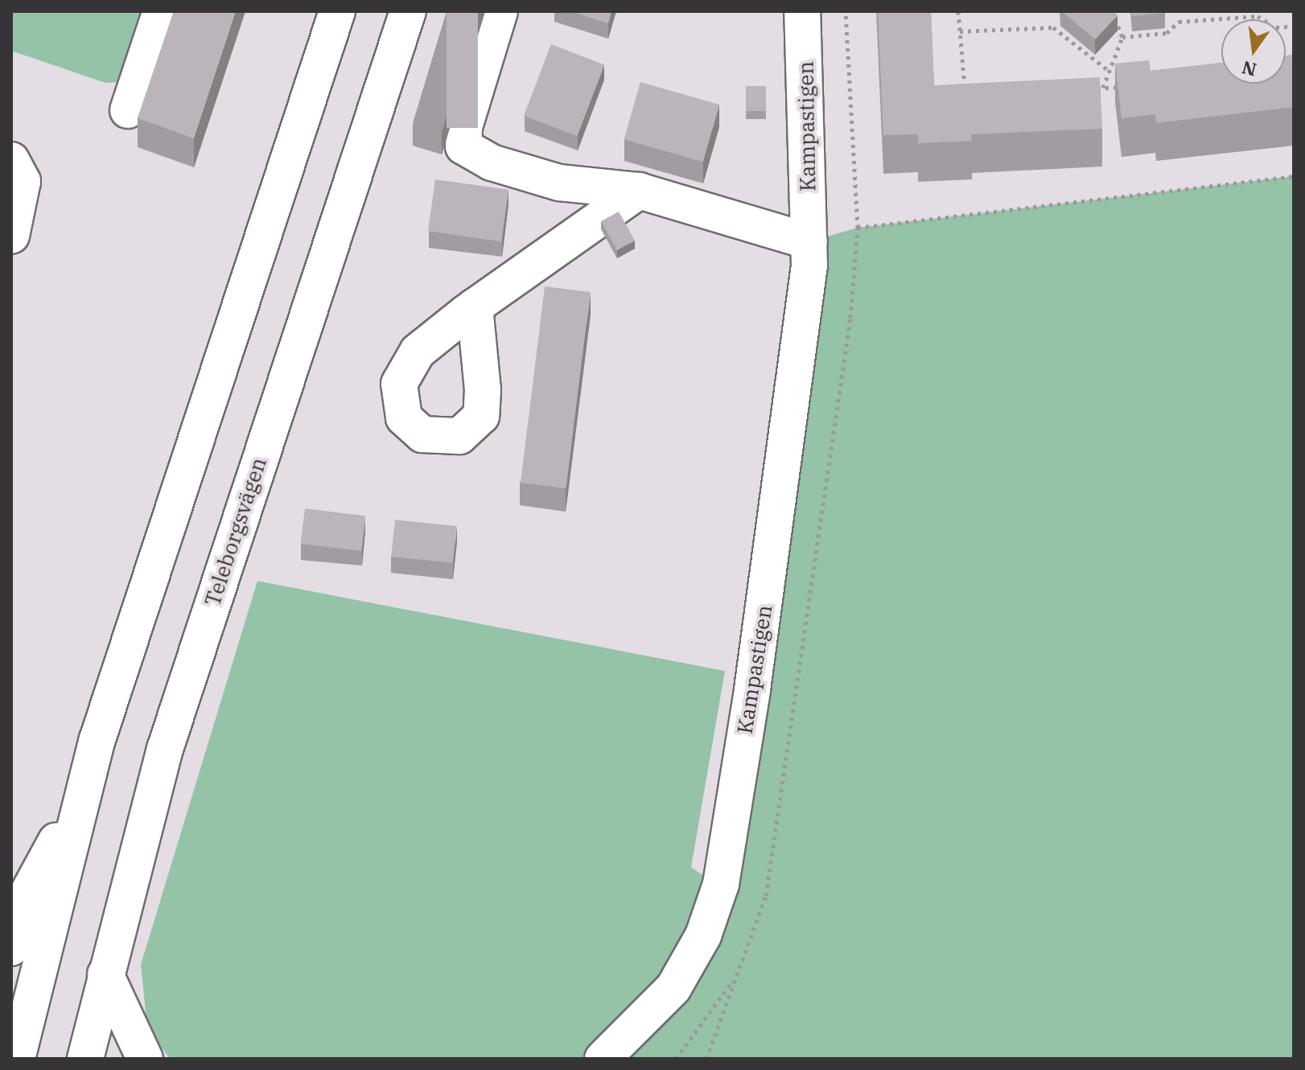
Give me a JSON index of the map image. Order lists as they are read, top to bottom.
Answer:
{
  "streets": {
    "main road": ["Kampastigen", "Teleborgsvägen"]
  },
  "north": "bottom"
}
